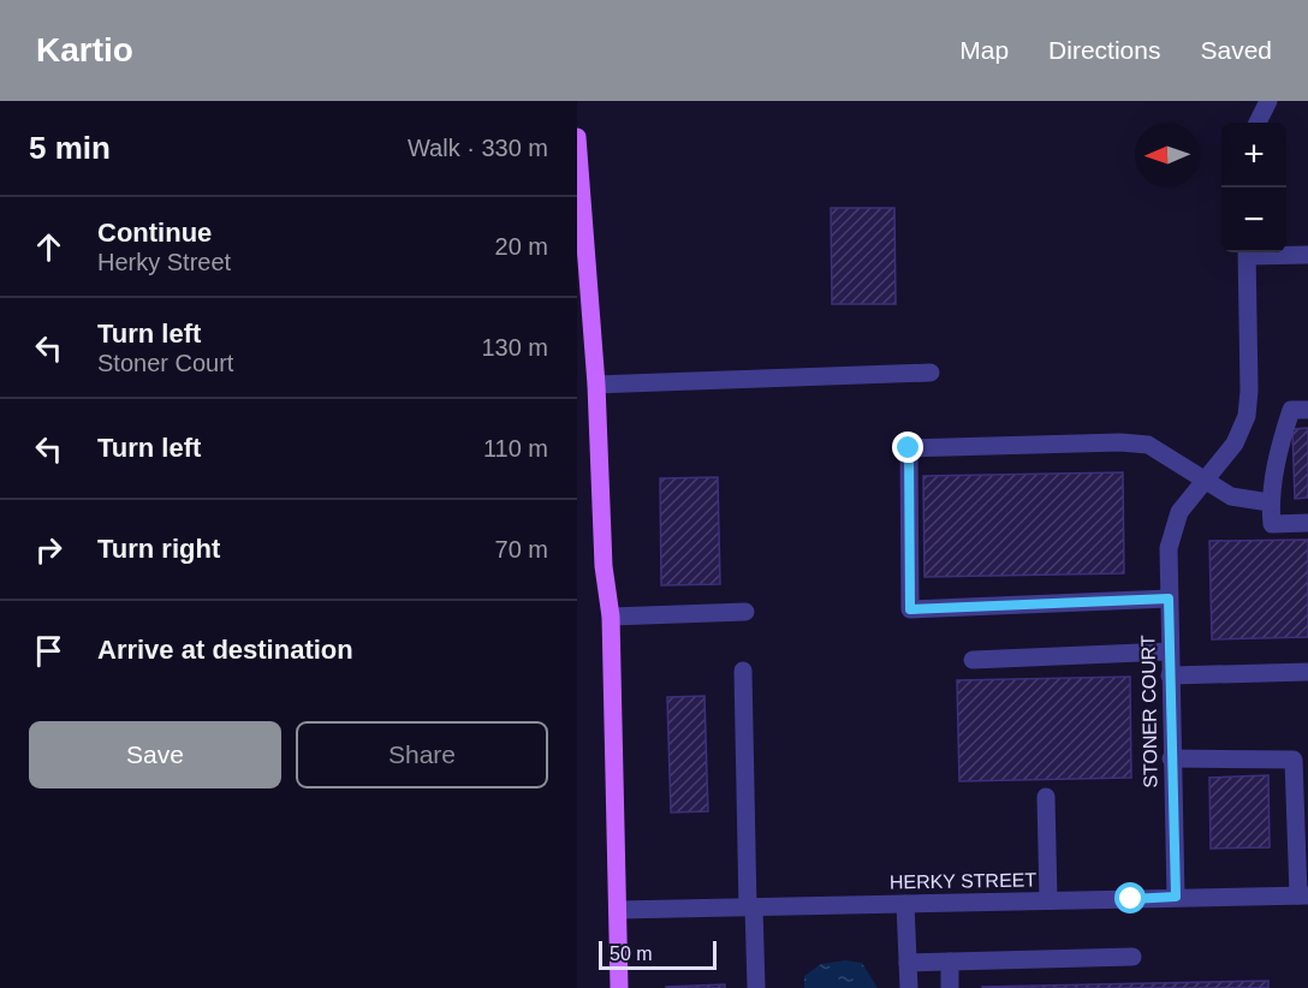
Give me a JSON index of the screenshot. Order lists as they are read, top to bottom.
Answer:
{
  "streets": {
    "street": ["STONER COURT", "HERKY STREET"]
  },
  "crossings": [
    ["STONER COURT", "HERKY STREET"]
  ],
  "scale_bar": "50 m",
  "north": "left",
  "page": {
    "header": "Kartio",
    "nav": ["Map", "Directions", "Saved"],
    "heading": ["5 min", "Walk · 330 m"],
    "map_buttons": ["+", "−"],
    "list": [
      ["Continue", "Herky Street", "20 m"],
      ["Turn left", "Stoner Court", "130 m"],
      ["Turn left", "110 m"],
      ["Turn right", "70 m"],
      "Arrive at destination"
    ],
    "buttons": ["Save", "Share"],
    "scale": "50 m"
  }
}
